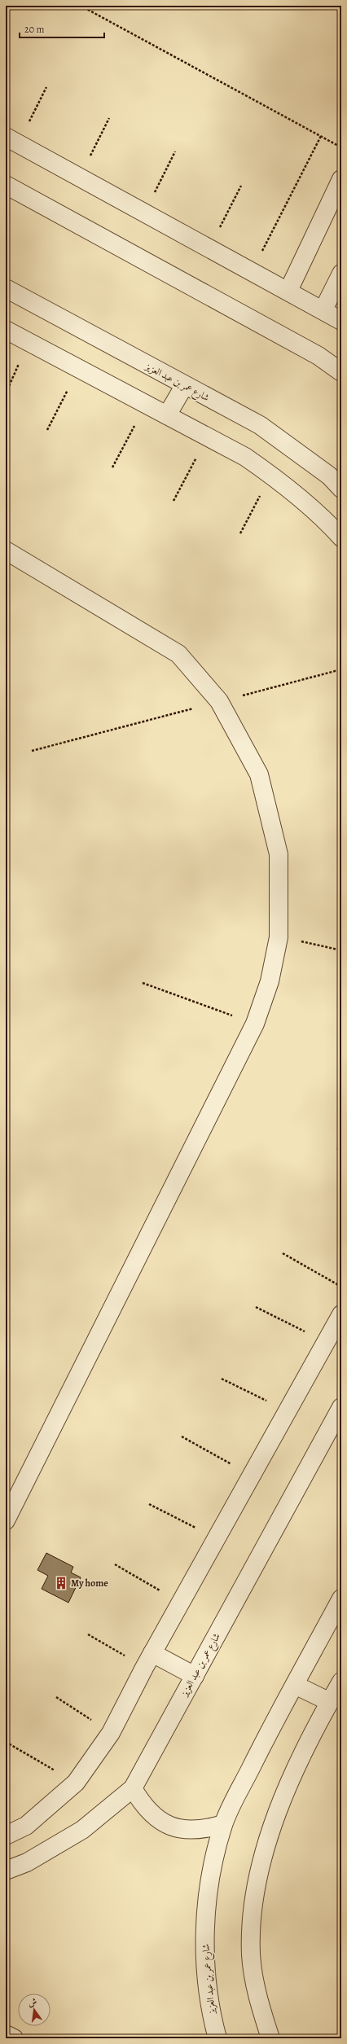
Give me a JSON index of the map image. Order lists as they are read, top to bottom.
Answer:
{
  "streets": {
    "street": ["شارع عمر بن عبد العزيز"]
  },
  "places": {
    "building": ["My home"]
  },
  "scale_bar": "20 m",
  "north": "top"
}
